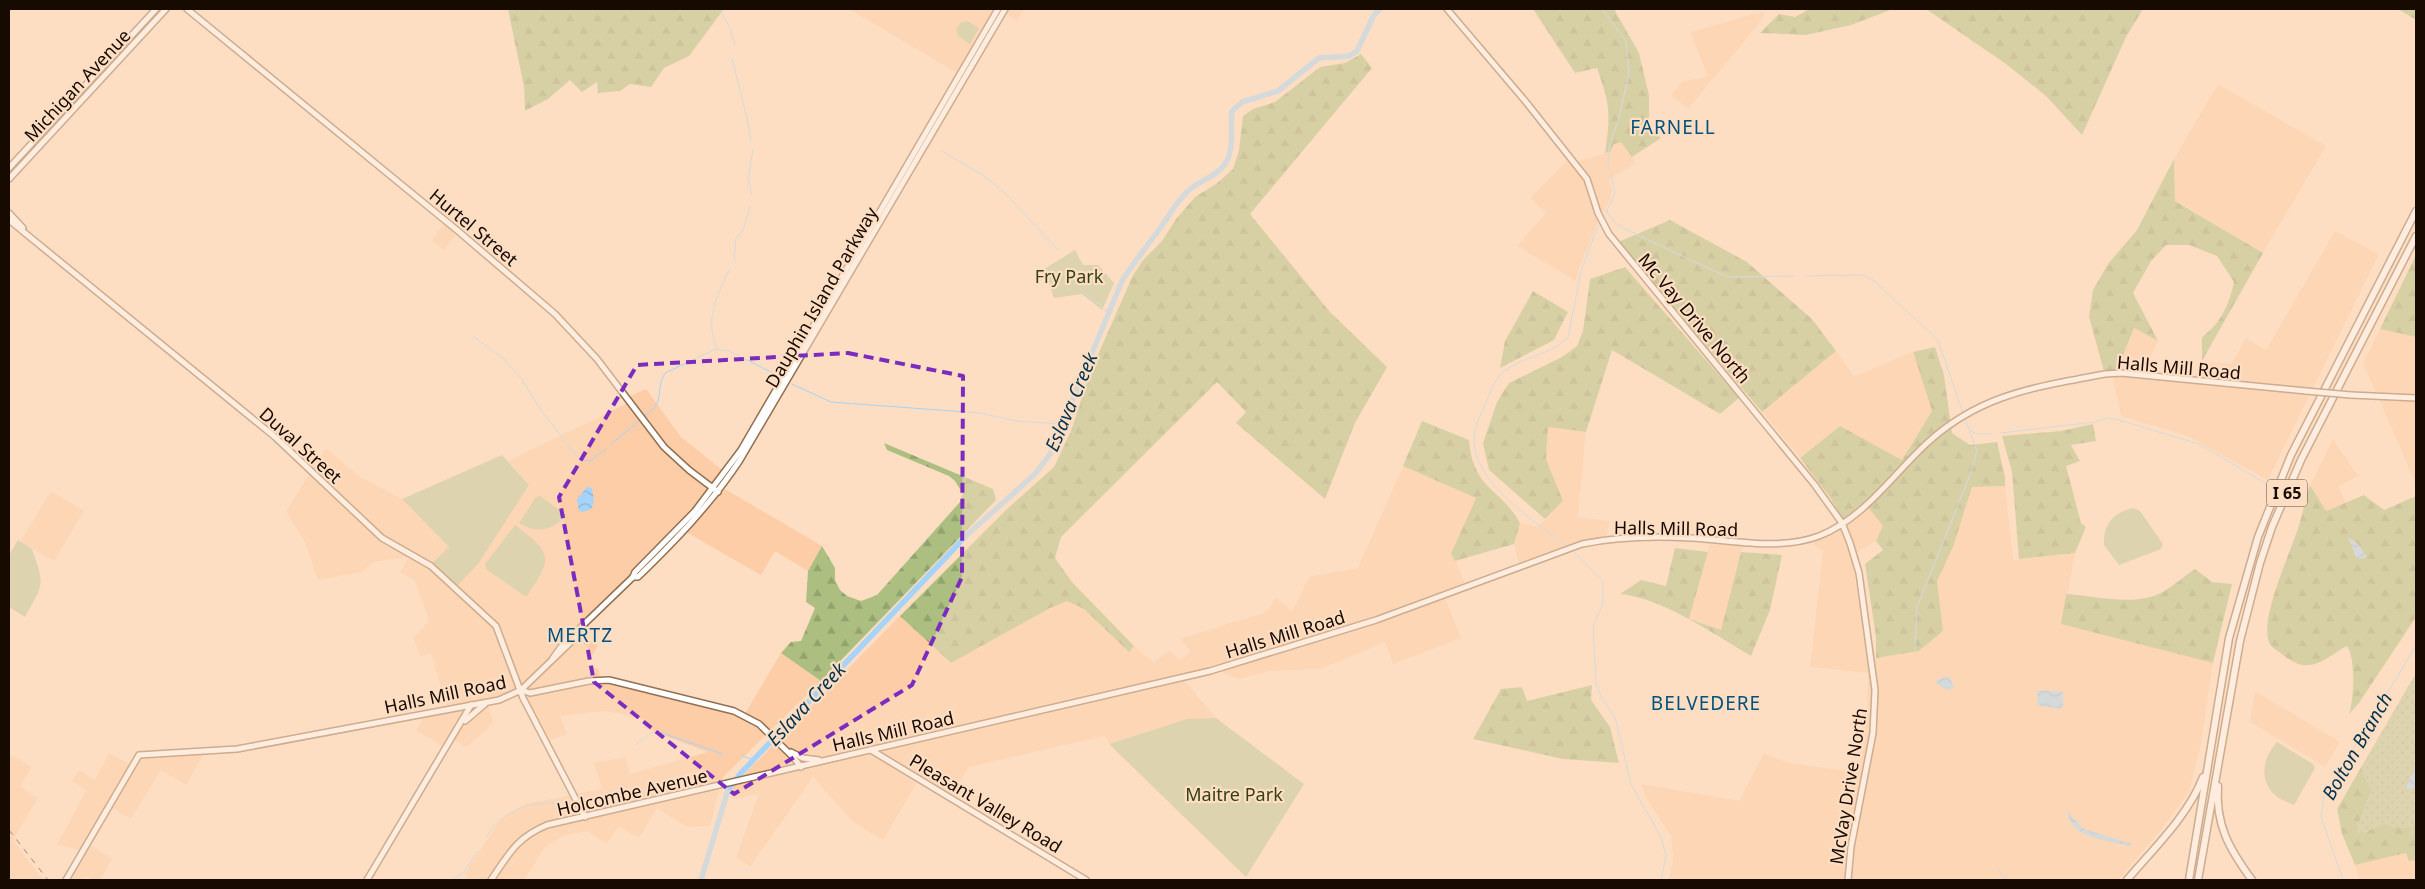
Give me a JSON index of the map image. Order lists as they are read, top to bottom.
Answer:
{
  "streets": {
    "highway": ["I 65"],
    "street": [
      "Michigan Avenue",
      "Hurtel Street",
      "Dauphin Island Parkway",
      "Mc Vay Drive North",
      "Halls Mill Road",
      "Duval Street",
      "McVay Drive North",
      "Holcombe Avenue",
      "Pleasant Valley Road"
    ]
  },
  "crossings": [
    ["Hurtel Street", "Dauphin Island Parkway"],
    ["Dauphin Island Parkway", "Halls Mill Road"],
    ["Dauphin Island Parkway", "Duval Street"],
    ["Mc Vay Drive North", "Halls Mill Road"],
    ["Mc Vay Drive North", "McVay Drive North"],
    ["Halls Mill Road", "Duval Street"],
    ["Halls Mill Road", "Holcombe Avenue"],
    ["Halls Mill Road", "Pleasant Valley Road"],
    ["Duval Street", "Holcombe Avenue"]
  ],
  "districts": ["FARNELL", "MERTZ", "BELVEDERE"],
  "water": ["Eslava Creek", "Bolton Branch"],
  "parks": ["Fry Park", "Maitre Park"]
}
